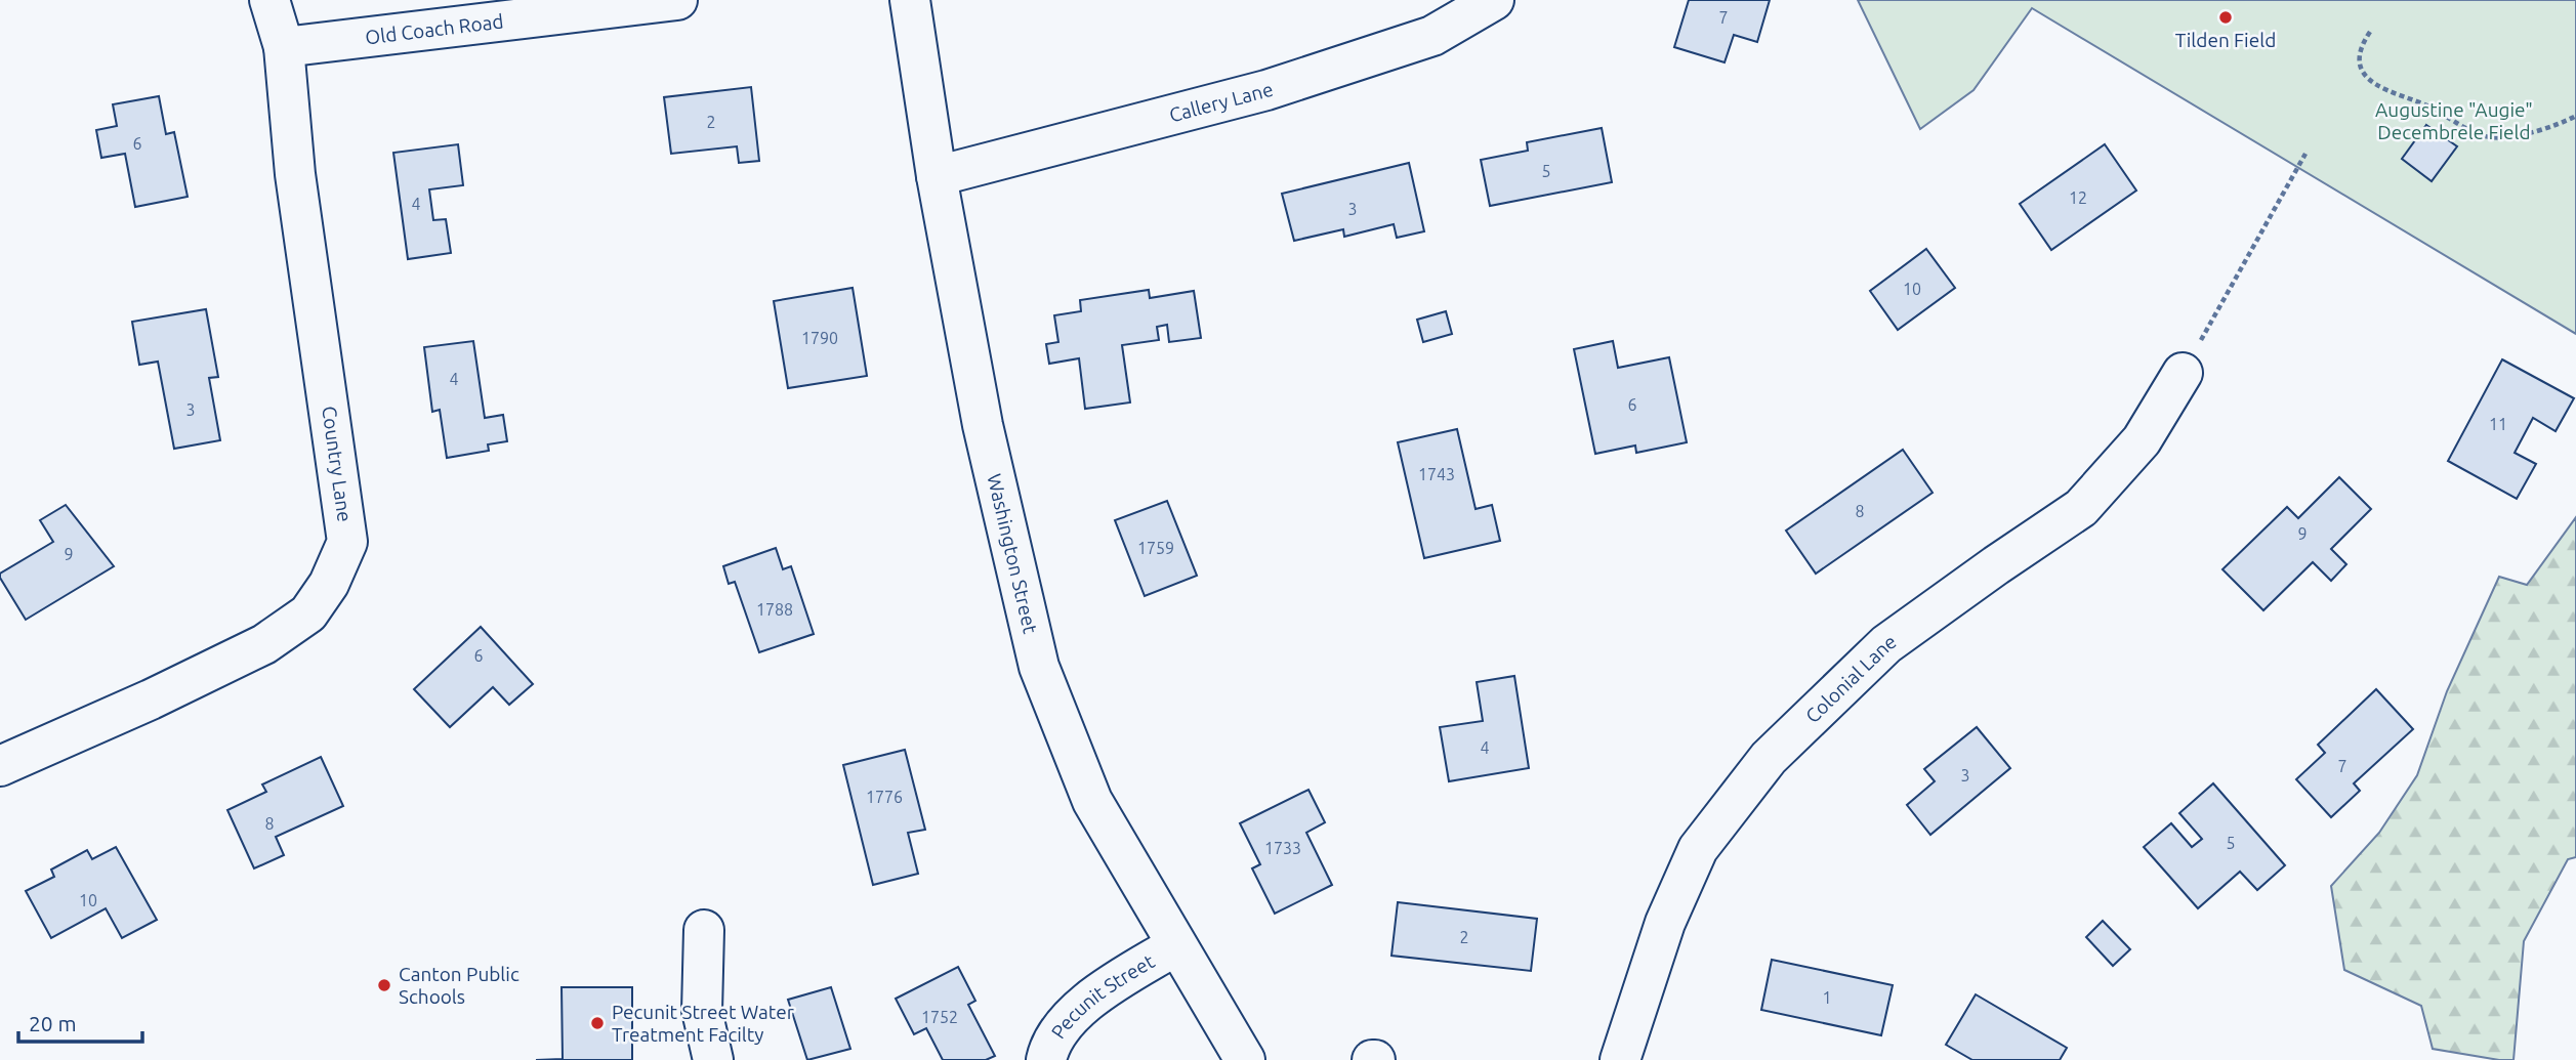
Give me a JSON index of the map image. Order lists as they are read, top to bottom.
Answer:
{
  "streets": {
    "street": [
      "Old Coach Road",
      "Callery Lane",
      "Country Lane",
      "Washington Street",
      "Colonial Lane",
      "Pecunit Street"
    ]
  },
  "crossings": [
    ["Old Coach Road", "Country Lane"],
    ["Callery Lane", "Washington Street"],
    ["Washington Street", "Pecunit Street"]
  ],
  "parks": ["Augustine \"Augie\" Decembrele Field"],
  "places": ["Tilden Field", "Canton Public Schools", "Pecunit Street Water Treatment Facilty"],
  "house_numbers": [
    "7",
    "2",
    "6",
    "5",
    "12",
    "4",
    "3",
    "10",
    "1790",
    "4",
    "6",
    "3",
    "11",
    "1743",
    "8",
    "9",
    "1759",
    "9",
    "1788",
    "6",
    "4",
    "7",
    "3",
    "1776",
    "8",
    "5",
    "1733",
    "10",
    "2",
    "1",
    "1752"
  ],
  "scale_bar": "20 m"
}
